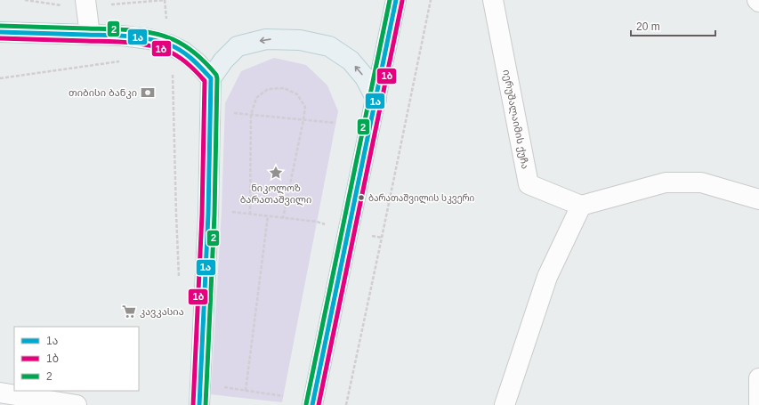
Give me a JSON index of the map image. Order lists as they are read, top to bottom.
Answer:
{
  "streets": {
    "street": ["იერუშალაიმის ქუჩა"]
  },
  "places": {
    "bank": ["თიბისი ბანკი"],
    "place": ["ნიკოლოზ ბარათაშვილი"],
    "other": ["ბარათაშვილის სკვერი"],
    "supermarket": ["კავკასია"]
  },
  "lines": ["transit line 1ა", "transit line 2", "transit line 1ბ"],
  "legend": ["1ა", "1ბ", "2"],
  "scale_bar": "20 m"
}
